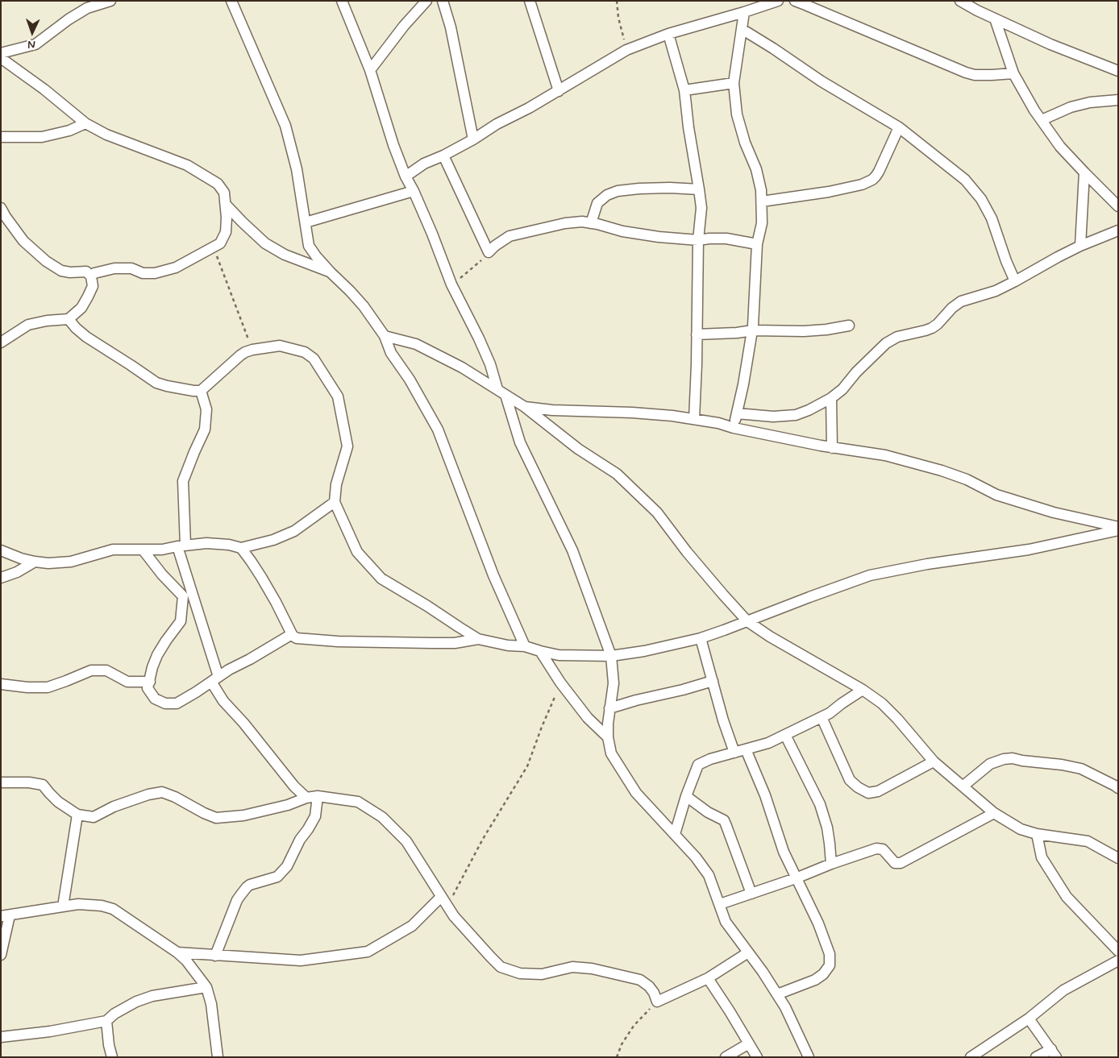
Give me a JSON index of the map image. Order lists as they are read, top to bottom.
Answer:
{
  "north": "bottom"
}
